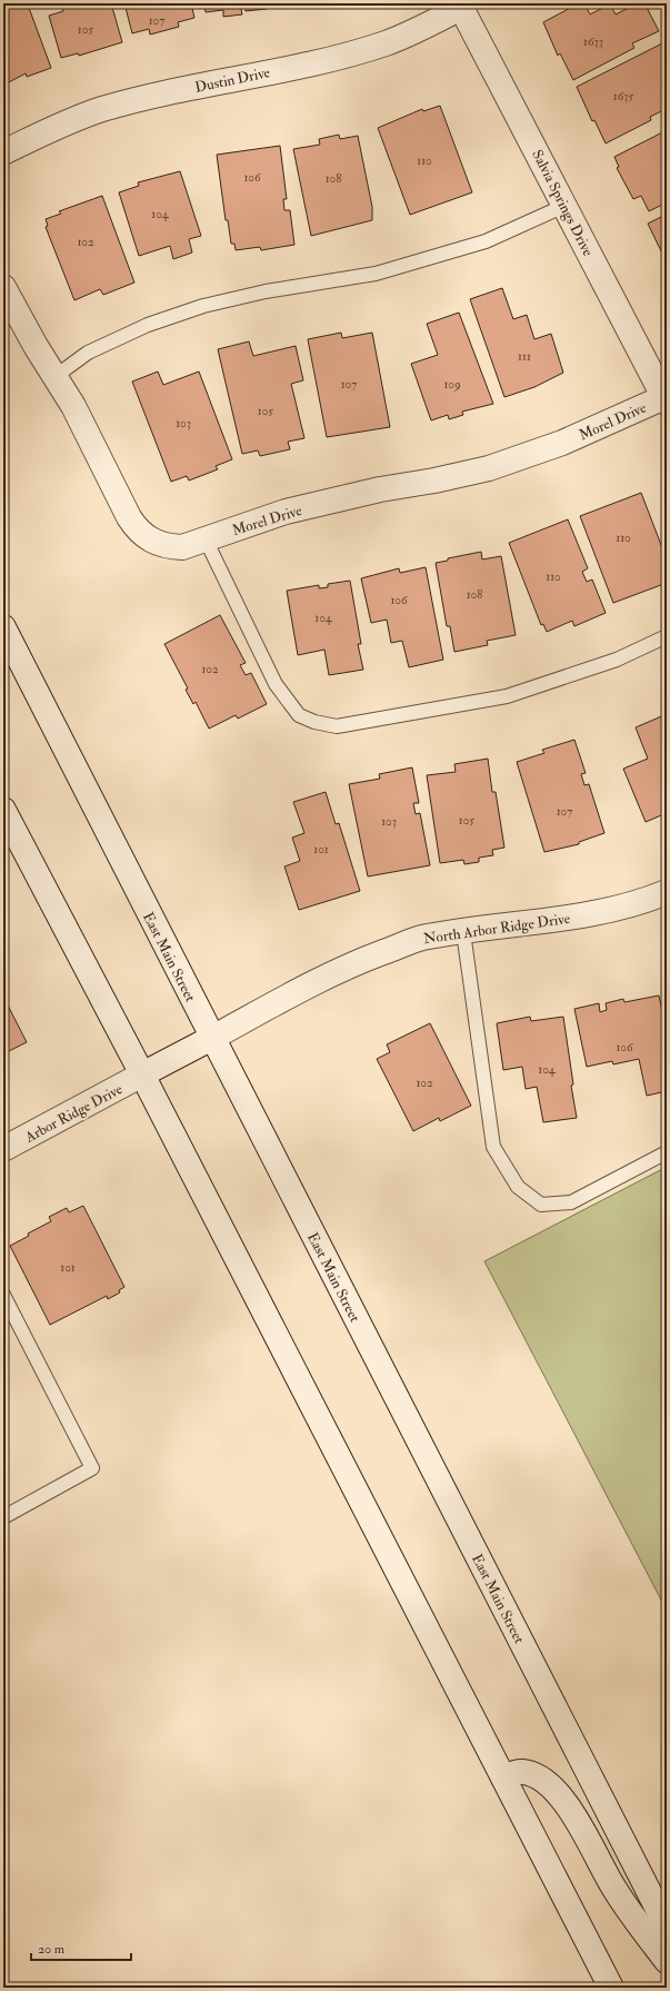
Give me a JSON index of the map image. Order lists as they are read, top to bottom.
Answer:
{
  "streets": {
    "main road": [
      "Dustin Drive",
      "Salvia Springs Drive",
      "Morel Drive",
      "North Arbor Ridge Drive",
      "East Main Street",
      "Arbor Ridge Drive"
    ]
  },
  "crossings": [
    ["Dustin Drive", "Salvia Springs Drive"],
    ["Salvia Springs Drive", "Morel Drive"],
    ["North Arbor Ridge Drive", "East Main Street"],
    ["North Arbor Ridge Drive", "Arbor Ridge Drive"]
  ],
  "house_numbers": [
    "107",
    "105",
    "1633",
    "1635",
    "110",
    "106",
    "108",
    "104",
    "102",
    "111",
    "107",
    "109",
    "105",
    "103",
    "110",
    "110",
    "108",
    "106",
    "104",
    "102",
    "107",
    "105",
    "103",
    "101",
    "106",
    "104",
    "102",
    "101"
  ],
  "scale_bar": "20 m"
}
